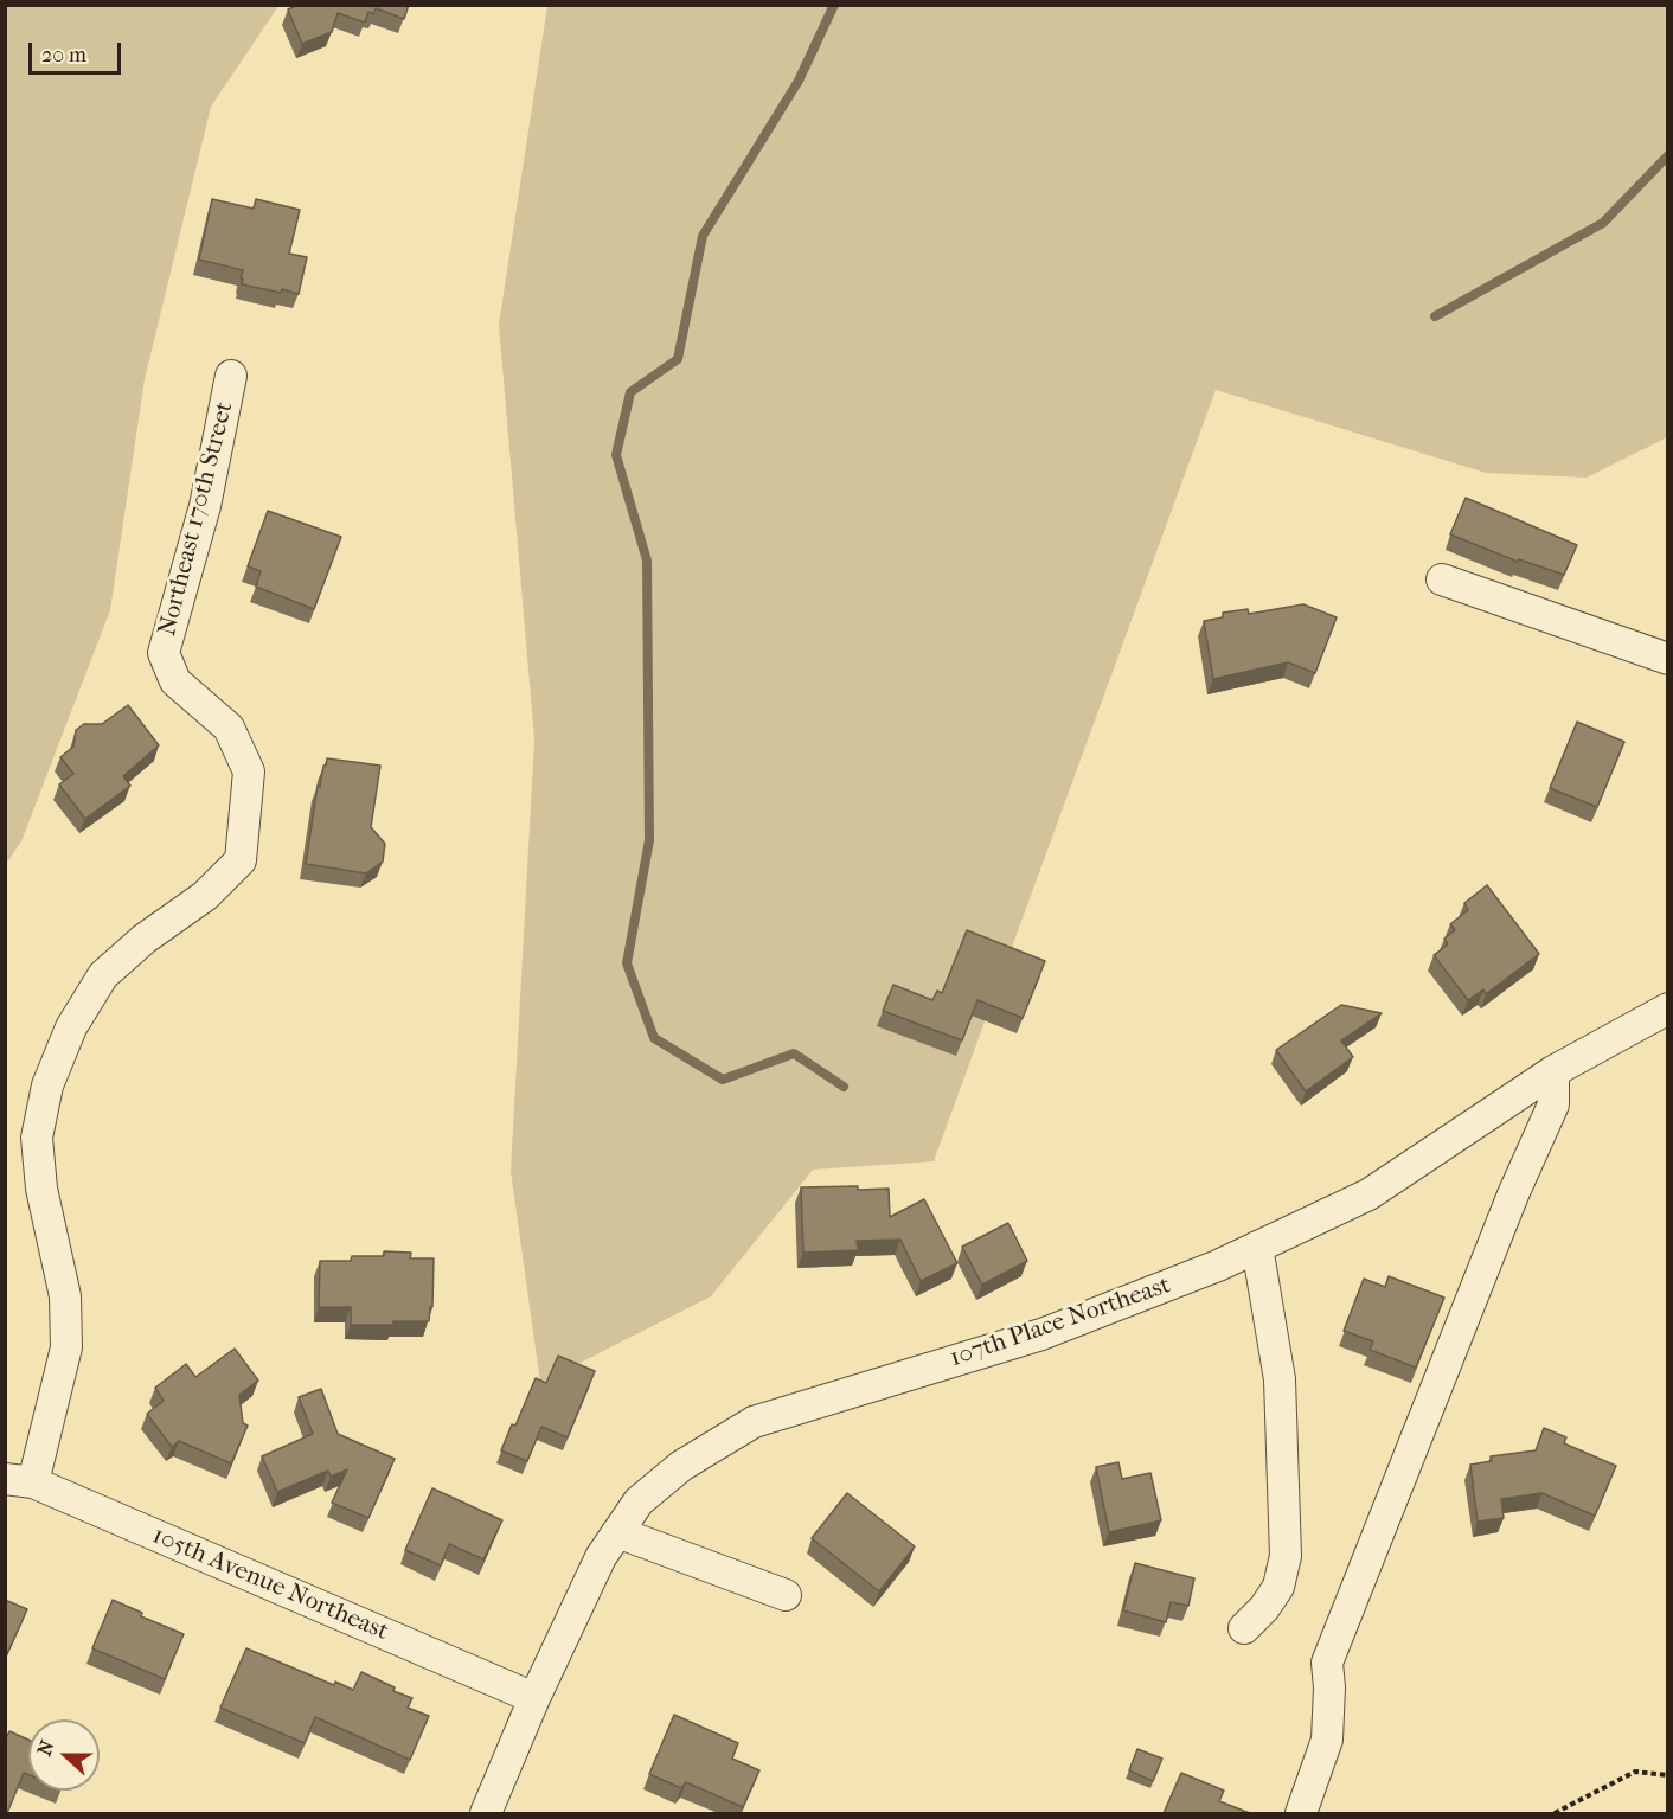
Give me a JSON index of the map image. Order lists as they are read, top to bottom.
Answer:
{
  "streets": {
    "street": ["Northeast 170th Street", "107th Place Northeast", "105th Avenue Northeast"]
  },
  "crossings": [
    ["Northeast 170th Street", "105th Avenue Northeast"],
    ["107th Place Northeast", "105th Avenue Northeast"]
  ],
  "scale_bar": "20 m",
  "north": "left"
}
